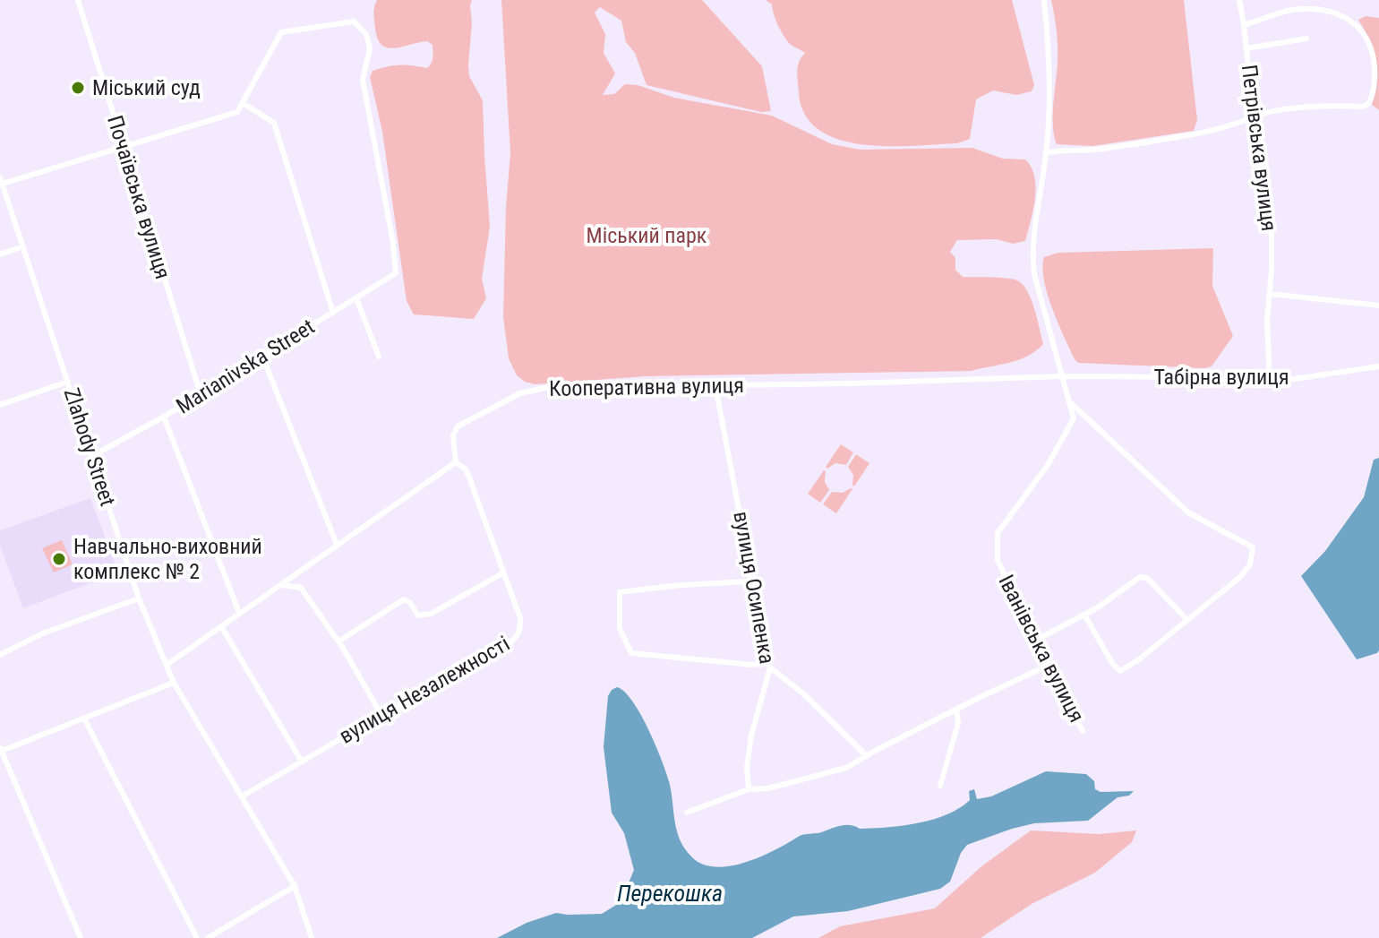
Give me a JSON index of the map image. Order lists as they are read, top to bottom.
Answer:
{
  "streets": {
    "street": [
      "Петрівська вулиця",
      "Почаївська вулиця",
      "Marianivska Street",
      "Табірна вулиця",
      "Кооперативна вулиця",
      "Zlahody Street",
      "вулиця Осипенка",
      "Іванівська вулиця",
      "вулиця Незалежності"
    ]
  },
  "crossings": [
    ["Петрівська вулиця", "Табірна вулиця"],
    ["Почаївська вулиця", "Marianivska Street"],
    ["Marianivska Street", "Zlahody Street"],
    ["Табірна вулиця", "Кооперативна вулиця"],
    ["Табірна вулиця", "Іванівська вулиця"],
    ["Кооперативна вулиця", "вулиця Осипенка"],
    ["Кооперативна вулиця", "Іванівська вулиця"],
    ["Кооперативна вулиця", "вулиця Незалежності"],
    ["Zlahody Street", "вулиця Незалежності"]
  ],
  "water": ["Перекошка"],
  "parks": ["Міський парк"],
  "places": ["Міський суд", "Навчально-виховний комплекс № 2"]
}
